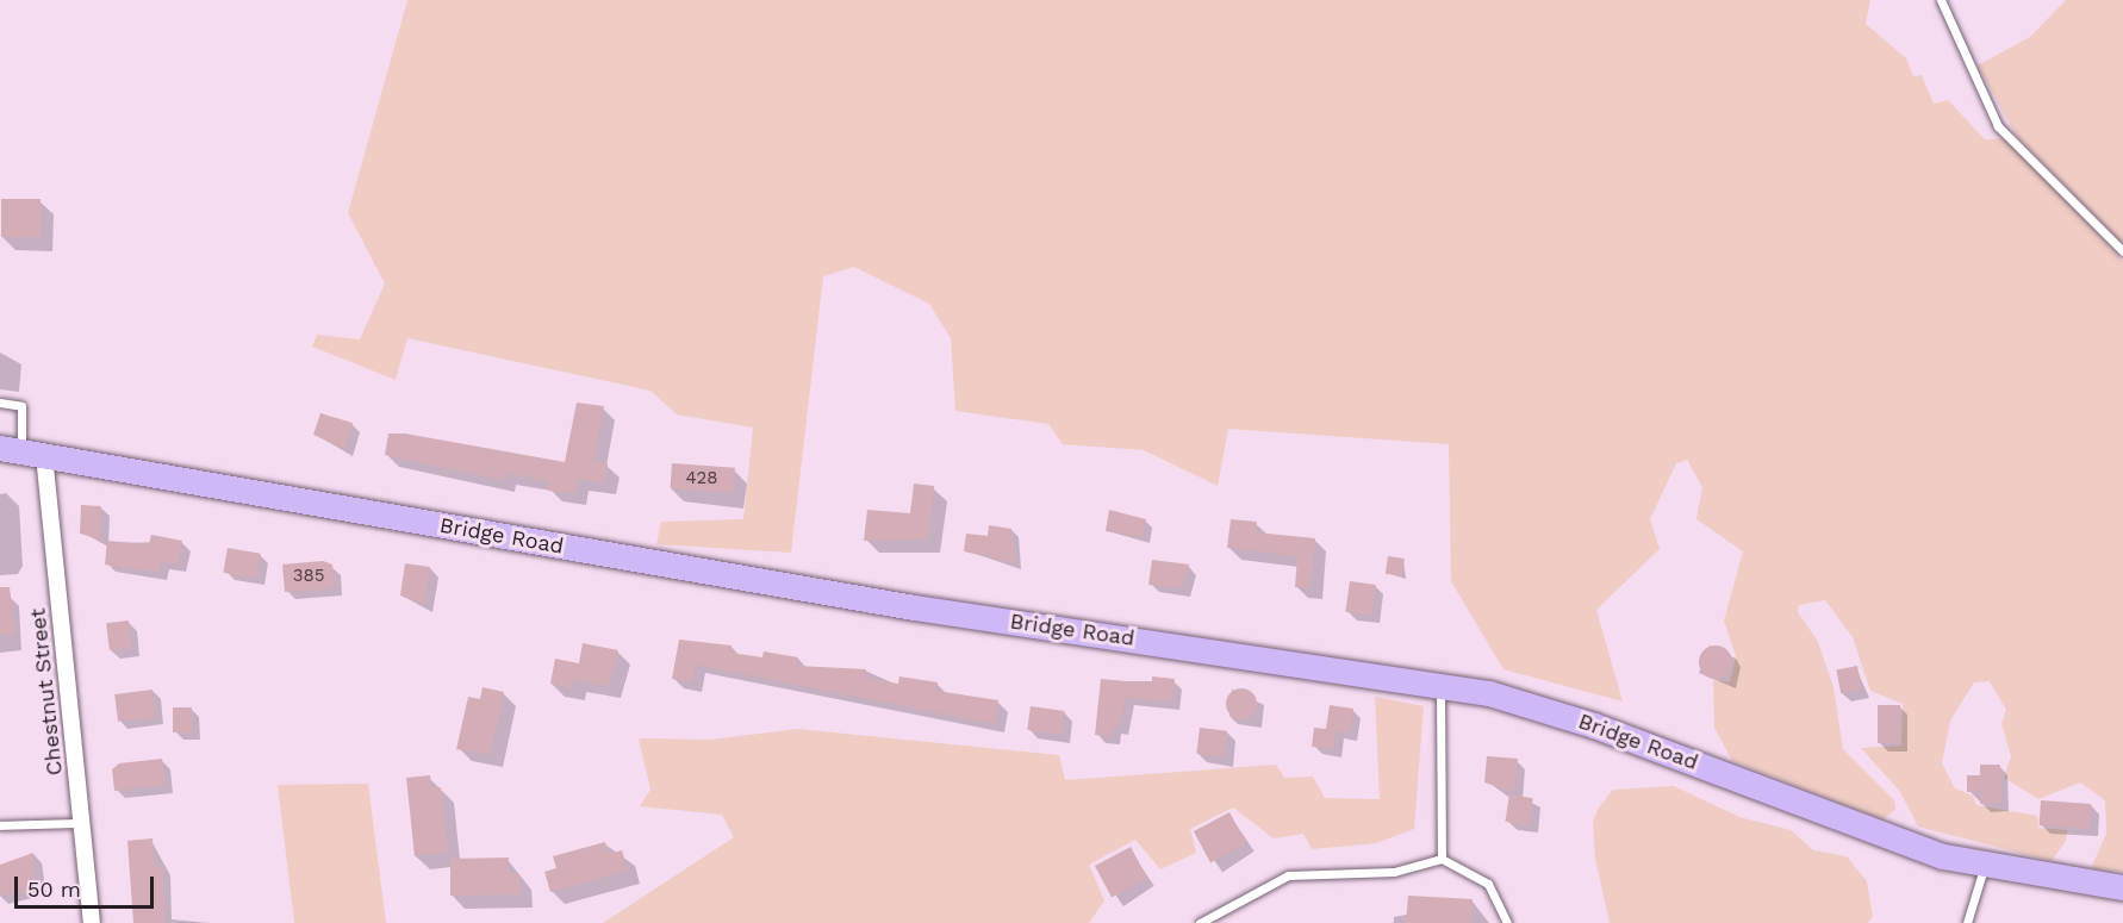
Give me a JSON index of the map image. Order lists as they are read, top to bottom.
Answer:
{
  "streets": {
    "main road": ["Bridge Road"],
    "street": ["Chestnut Street"]
  },
  "crossings": [
    ["Bridge Road", "Chestnut Street"]
  ],
  "house_numbers": ["428", "385"],
  "scale_bar": "50 m"
}
